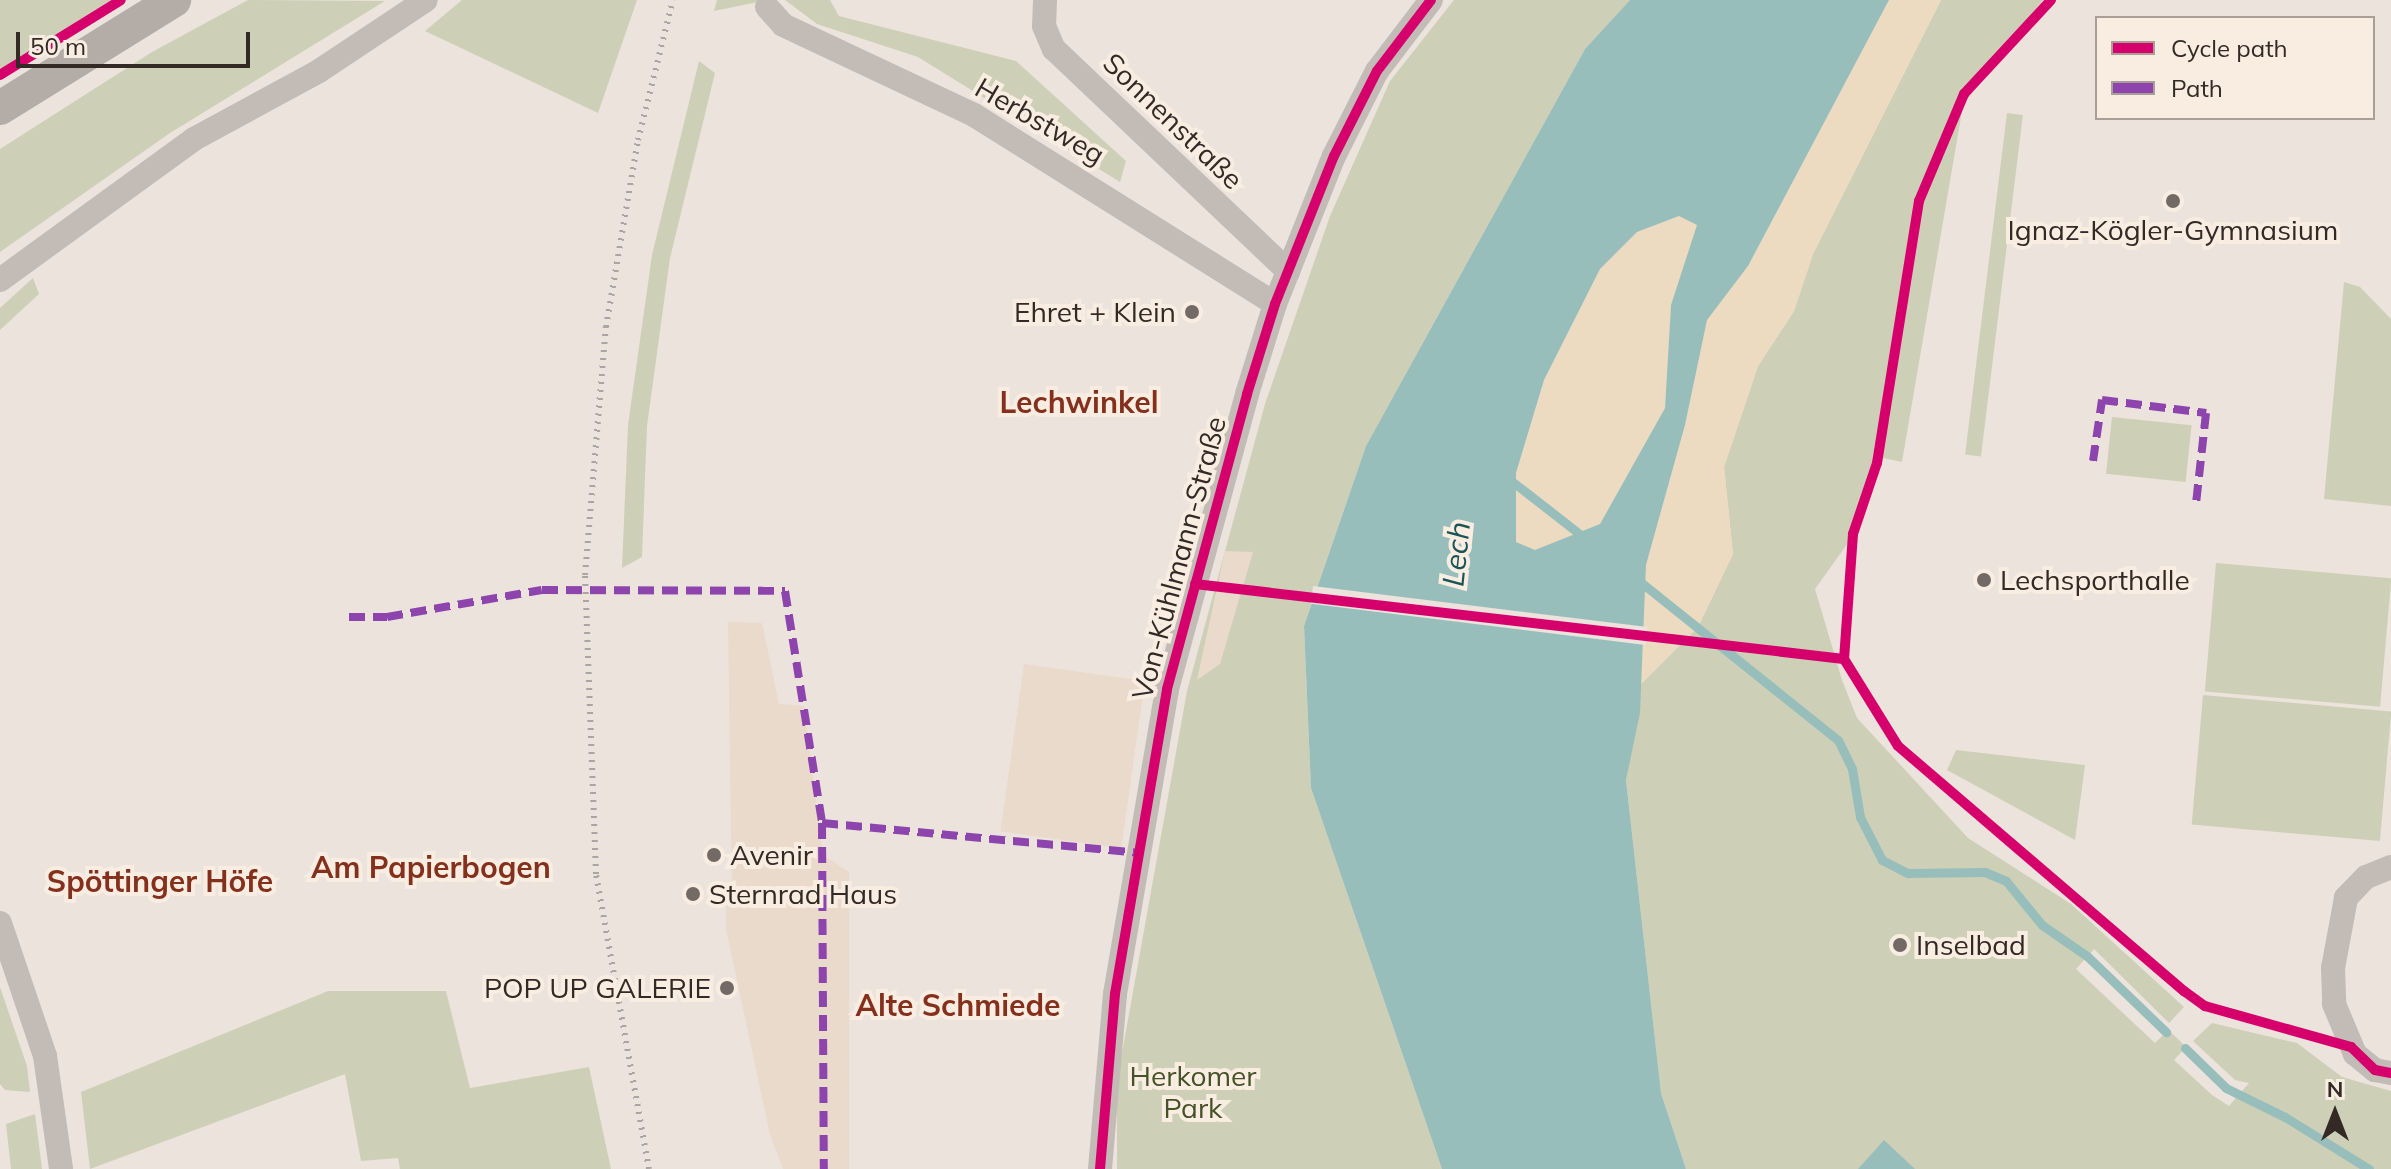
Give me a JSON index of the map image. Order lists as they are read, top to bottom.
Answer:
{
  "streets": {
    "street": ["Herbstweg", "Sonnenstraße", "Von-Kühlmann-Straße"]
  },
  "crossings": [
    ["Herbstweg", "Von-Kühlmann-Straße"],
    ["Sonnenstraße", "Von-Kühlmann-Straße"]
  ],
  "districts": [
    "Lechwinkel",
    "Am Papierbogen",
    "Spöttinger Höfe",
    "Alte Schmiede"
  ],
  "water": ["Lech"],
  "parks": ["Herkomer Park"],
  "places": [
    "Ignaz-Kögler-Gymnasium",
    "Ehret + Klein",
    "Lechsporthalle",
    "Avenir",
    "Sternrad Haus",
    "Inselbad",
    "POP UP GALERIE"
  ],
  "legend": ["Cycle path", "Path"],
  "scale_bar": "50 m",
  "north": "top"
}
